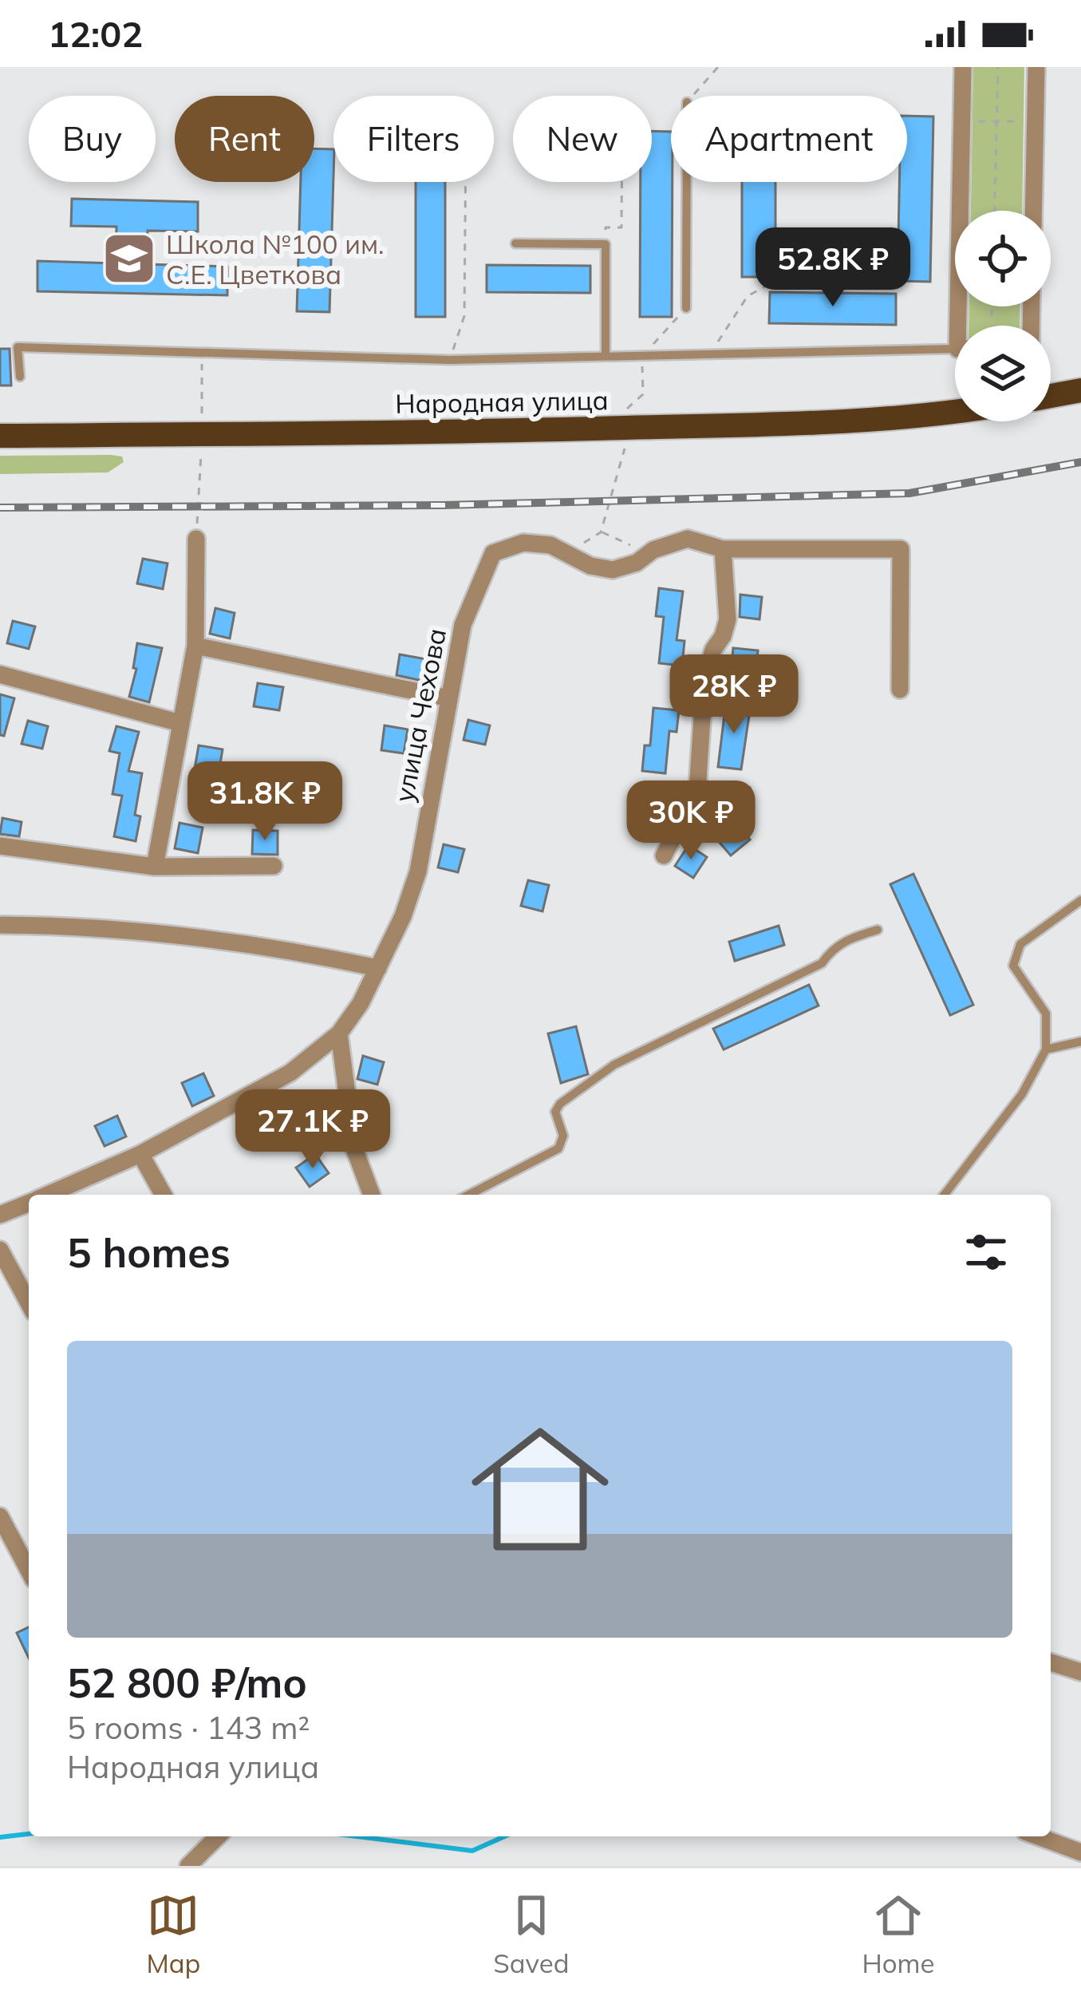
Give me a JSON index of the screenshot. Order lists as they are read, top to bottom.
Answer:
{
  "streets": {
    "main road": ["Народная улица"],
    "street": ["улица Чехова"]
  },
  "places": {
    "school or university": ["Школа №100 им. С.Е. Цветкова"]
  },
  "page": {
    "status": "12:02",
    "chip": [
      "Buy",
      "Rent",
      "Filters",
      "New",
      "Apartment"
    ],
    "price": [
      "52.8K ₽",
      "28K ₽",
      "31.8K ₽",
      "30K ₽",
      "27.1K ₽"
    ],
    "heading": "5 homes",
    "list": [
      {
        "name": "52 800 ₽/mo",
        "note": "5 rooms · 143 m² · Народная улица"
      }
    ],
    "tabs": ["Map", "Saved", "Home"]
  }
}
